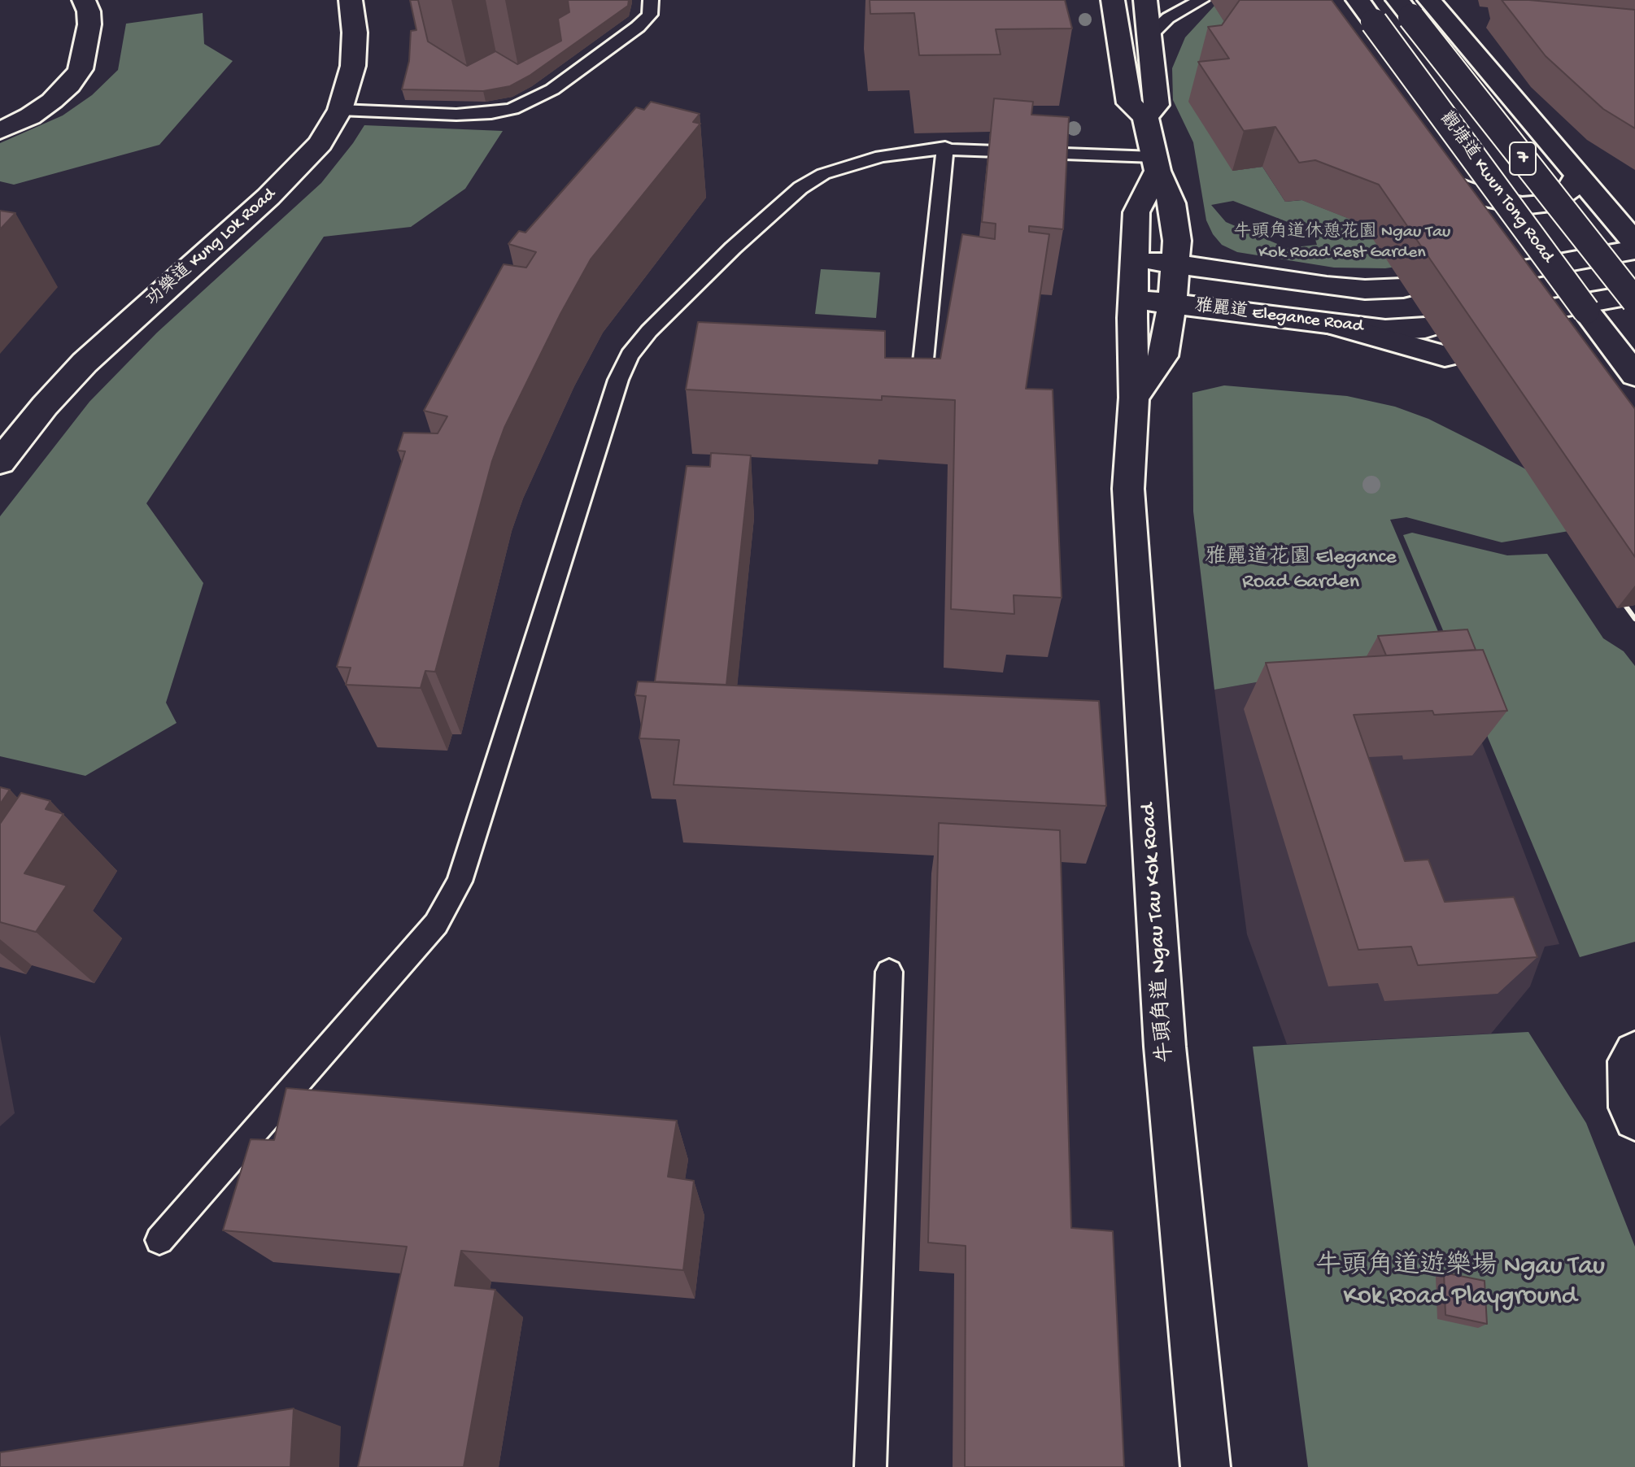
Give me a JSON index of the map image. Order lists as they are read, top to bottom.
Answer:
{
  "streets": {
    "main road": [
      "7",
      "觀塘道 Kwun Tong Road",
      "功樂道 Kung Lok Road",
      "雅麗道 Elegance Road",
      "牛頭角道 Ngau Tau Kok Road"
    ]
  },
  "crossings": [
    ["雅麗道 Elegance Road", "牛頭角道 Ngau Tau Kok Road"]
  ],
  "parks": ["牛頭角道休憩花園 Ngau Tau Kok Road Rest Garden", "雅麗道花園 Elegance Road Garden", "牛頭角道遊樂場 Ngau Tau Kok Road Playground"]
}
